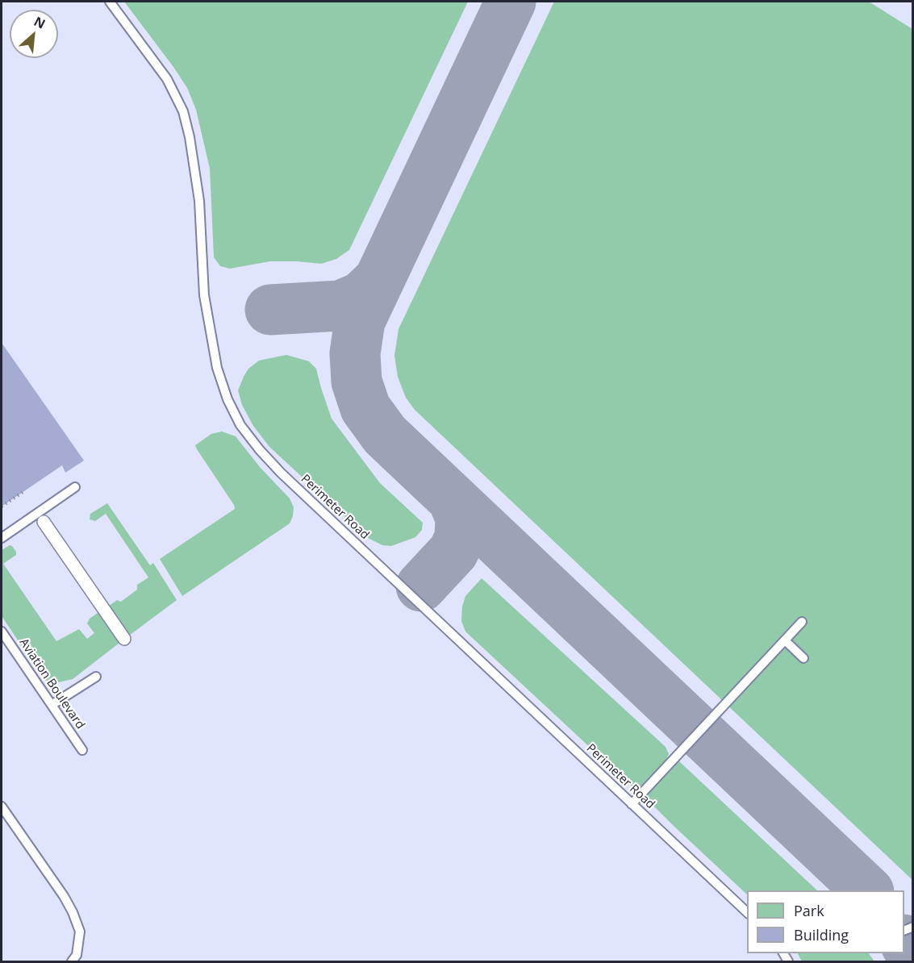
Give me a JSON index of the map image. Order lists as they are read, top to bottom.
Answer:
{
  "streets": {
    "lane": ["Perimeter Road", "Aviation Boulevard"]
  },
  "legend": ["Park", "Building"],
  "north": "top right"
}
